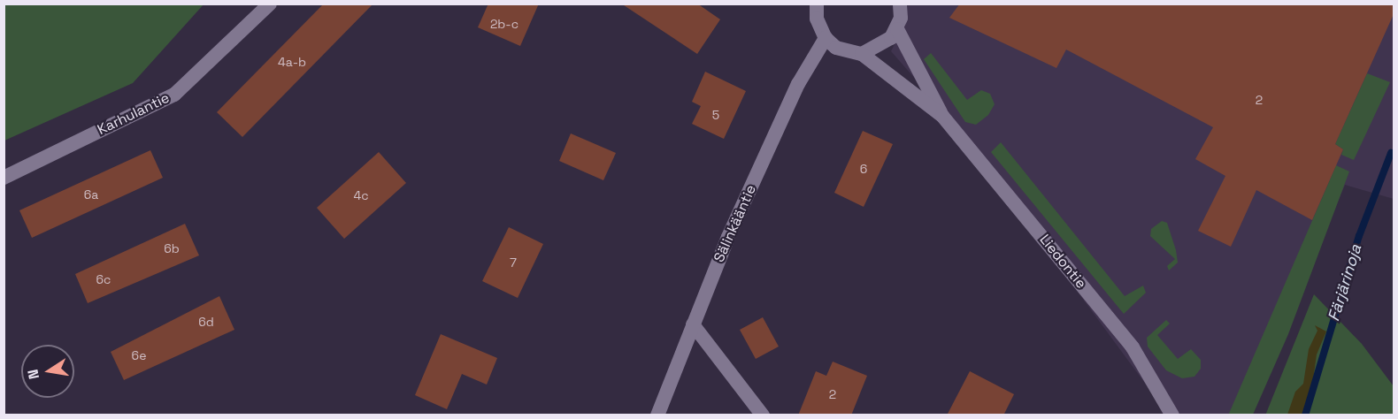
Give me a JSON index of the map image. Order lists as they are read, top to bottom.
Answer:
{
  "streets": {
    "street": ["Karhulantie", "Sälinkääntie", "Liedontie"]
  },
  "water": ["Färjärinoja"],
  "house_numbers": [
    "2b-c",
    "4a-b",
    "2",
    "5",
    "6",
    "6a",
    "4c",
    "6b",
    "7",
    "6c",
    "6d",
    "6e",
    "2"
  ],
  "north": "left"
}
